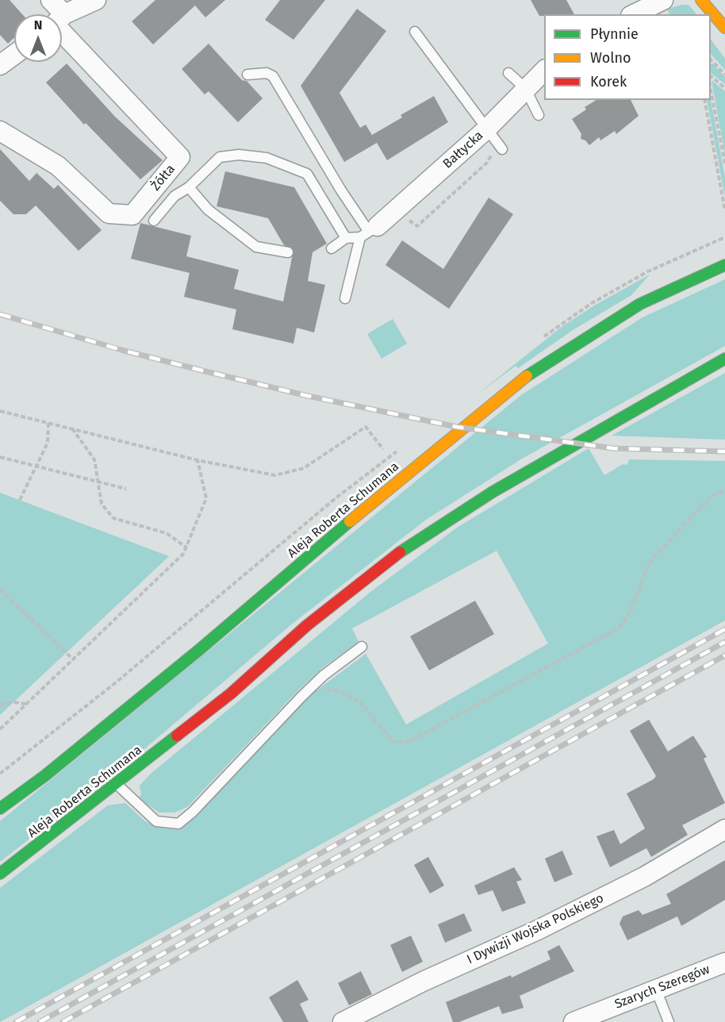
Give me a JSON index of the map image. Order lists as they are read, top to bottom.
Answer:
{
  "streets": {
    "main road": ["Aleja Roberta Schumana"],
    "street": [
      "Bałtycka",
      "Żółta",
      "I Dywizji Wojska Polskiego",
      "Szarych Szeregów"
    ]
  },
  "legend": ["Płynnie", "Wolno", "Korek"],
  "north": "top"
}
